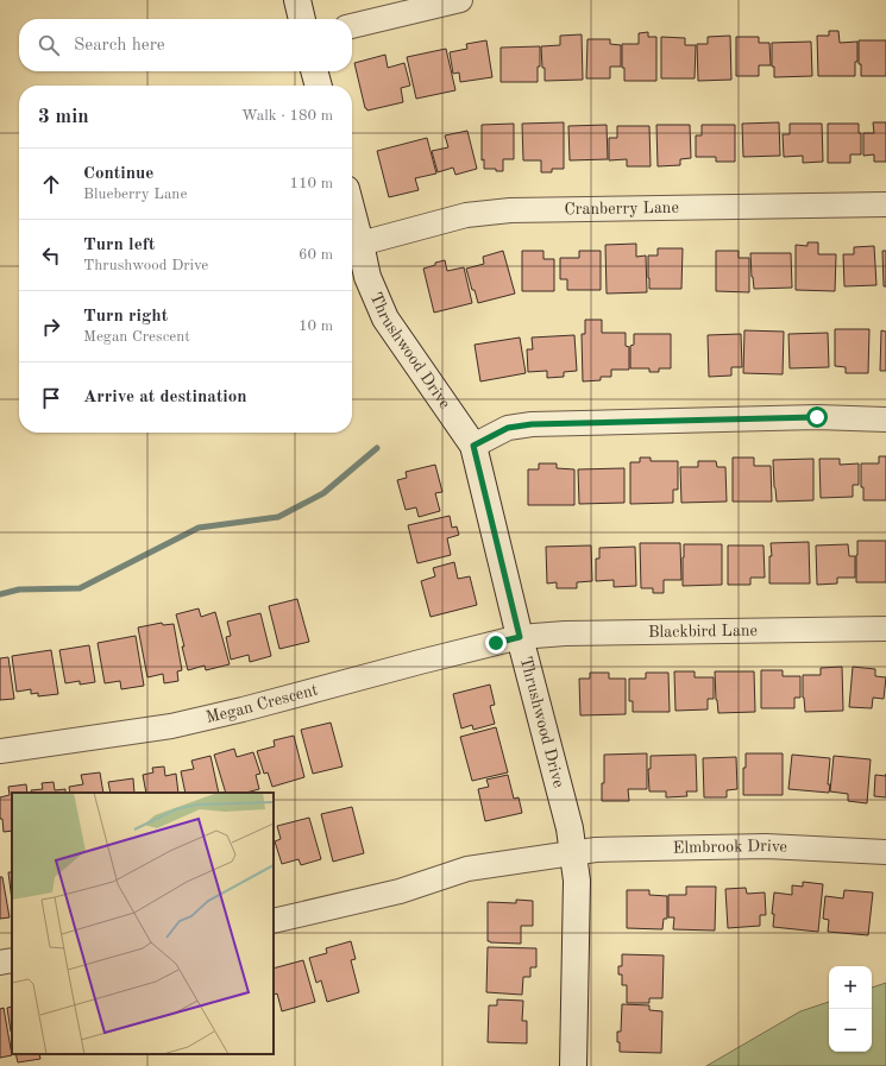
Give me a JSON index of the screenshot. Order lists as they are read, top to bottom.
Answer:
{
  "streets": {
    "street": [
      "Cranberry Lane",
      "Thrushwood Drive",
      "Blackbird Lane",
      "Megan Crescent",
      "Elmbrook Drive"
    ]
  },
  "crossings": [
    ["Cranberry Lane", "Thrushwood Drive"],
    ["Thrushwood Drive", "Blackbird Lane"],
    ["Thrushwood Drive", "Megan Crescent"],
    ["Thrushwood Drive", "Elmbrook Drive"],
    ["Blackbird Lane", "Megan Crescent"]
  ],
  "page": {
    "search": "Search here",
    "heading": ["3 min", "Walk · 180 m"],
    "list": [
      ["Continue", "Blueberry Lane", "110 m"],
      ["Turn left", "Thrushwood Drive", "60 m"],
      ["Turn right", "Megan Crescent", "10 m"],
      "Arrive at destination"
    ],
    "map_buttons": ["+", "−"]
  }
}
